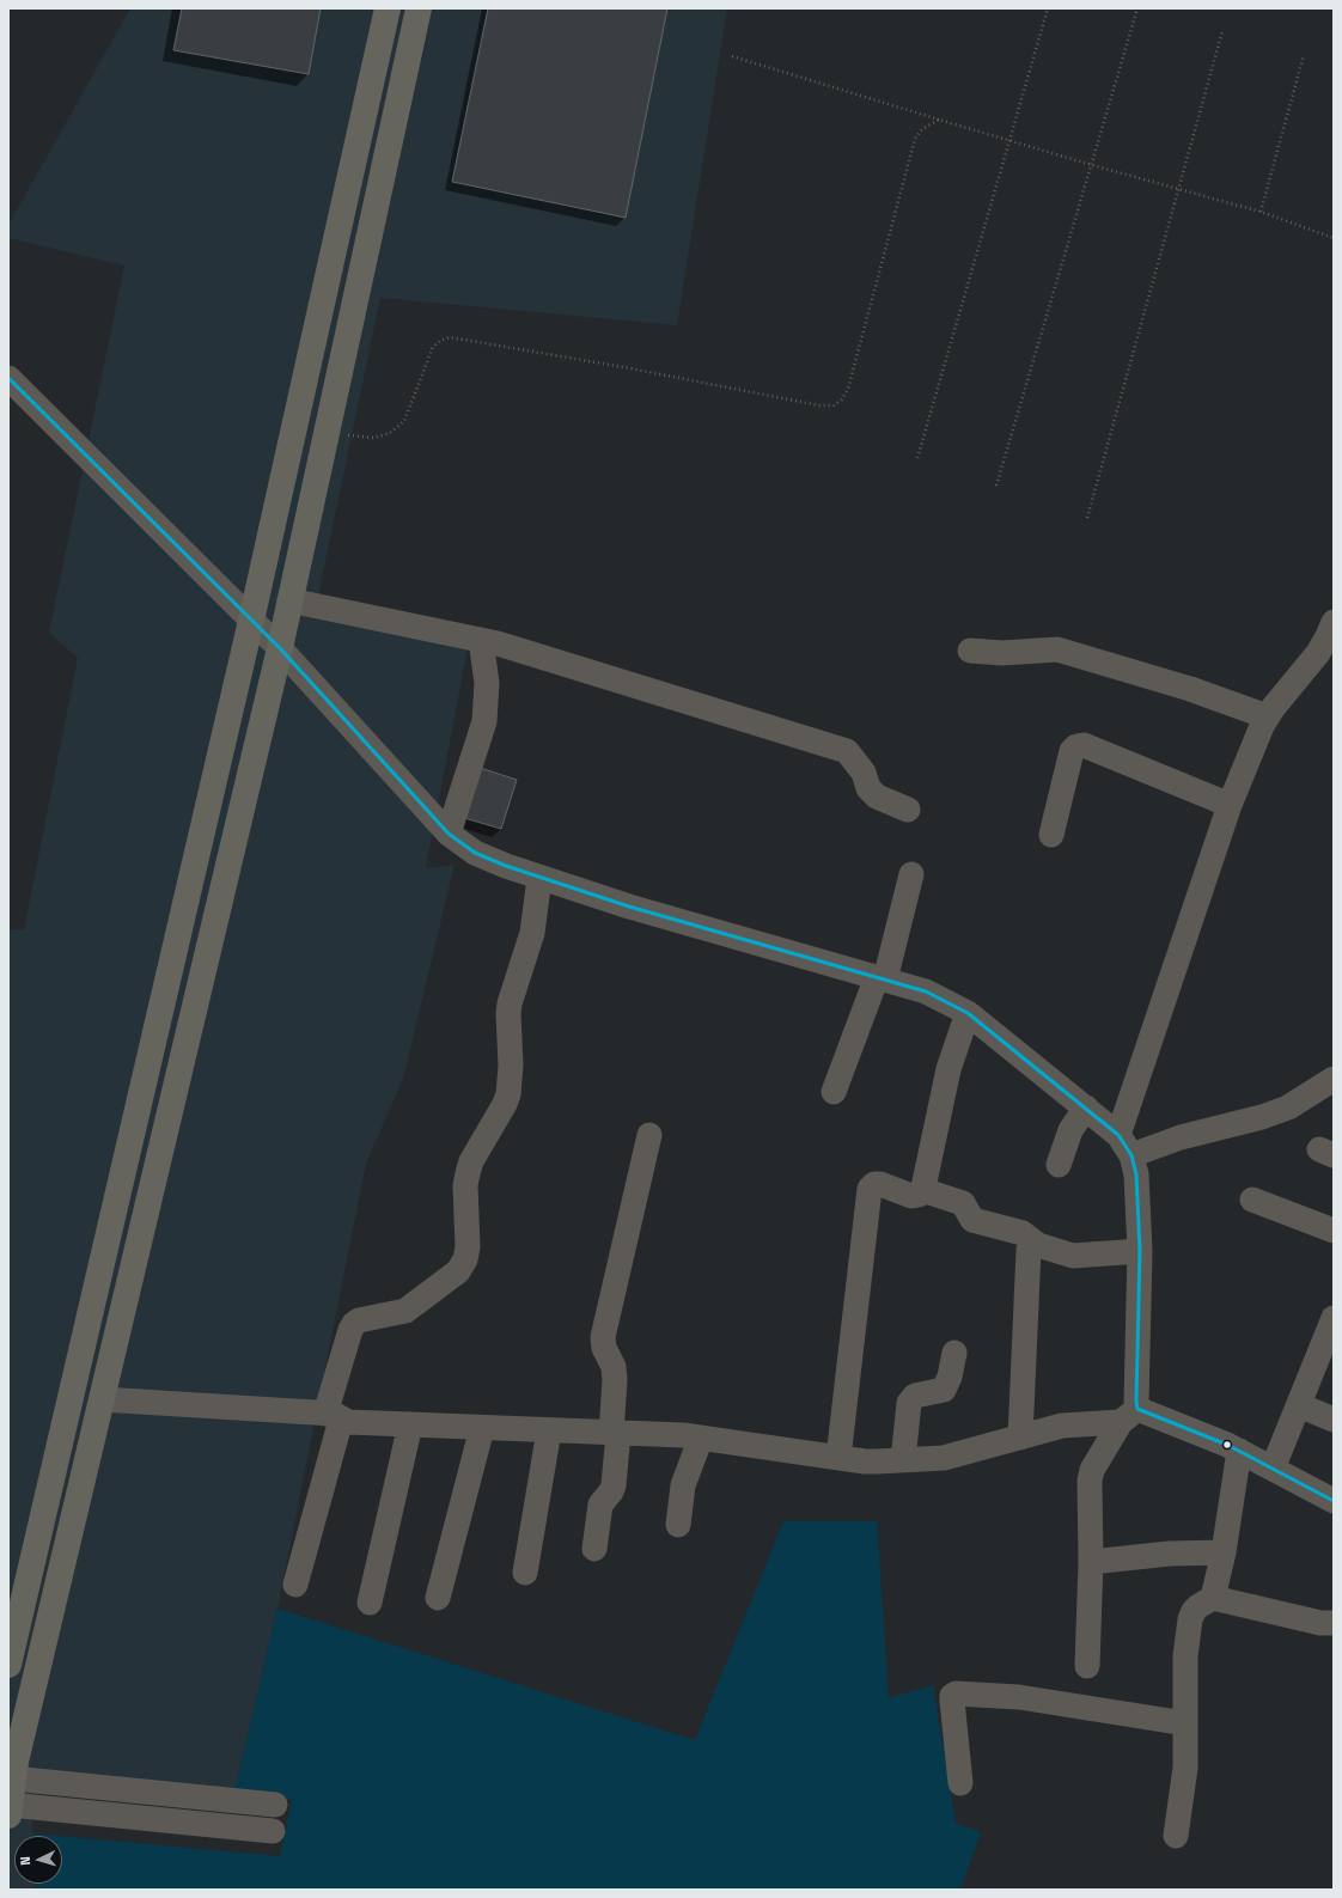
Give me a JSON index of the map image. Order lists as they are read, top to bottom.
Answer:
{
  "north": "left"
}
